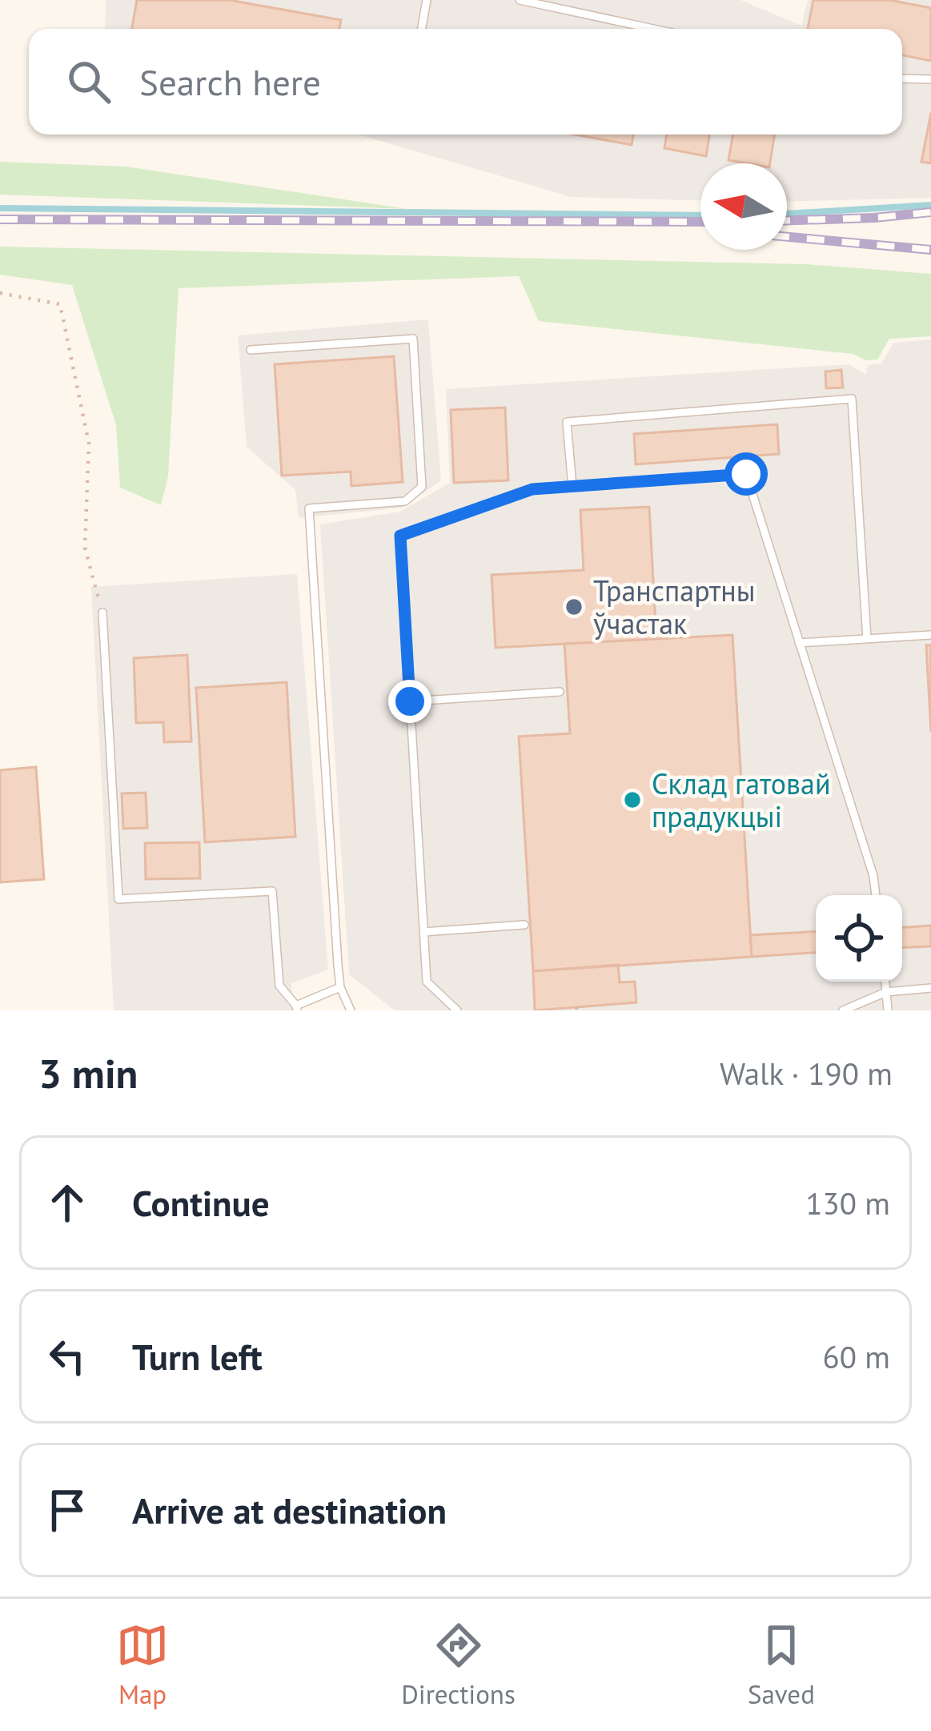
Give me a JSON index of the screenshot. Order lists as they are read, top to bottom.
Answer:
{
  "places": ["Транспартны ўчастак", "Склад гатовай прадукцыі"],
  "north": "left",
  "page": {
    "search": "Search here",
    "heading": ["3 min", "Walk · 190 m"],
    "list": [
      ["Continue", "130 m"],
      ["Turn left", "60 m"],
      "Arrive at destination"
    ],
    "nav": ["Map", "Directions", "Saved"]
  }
}
